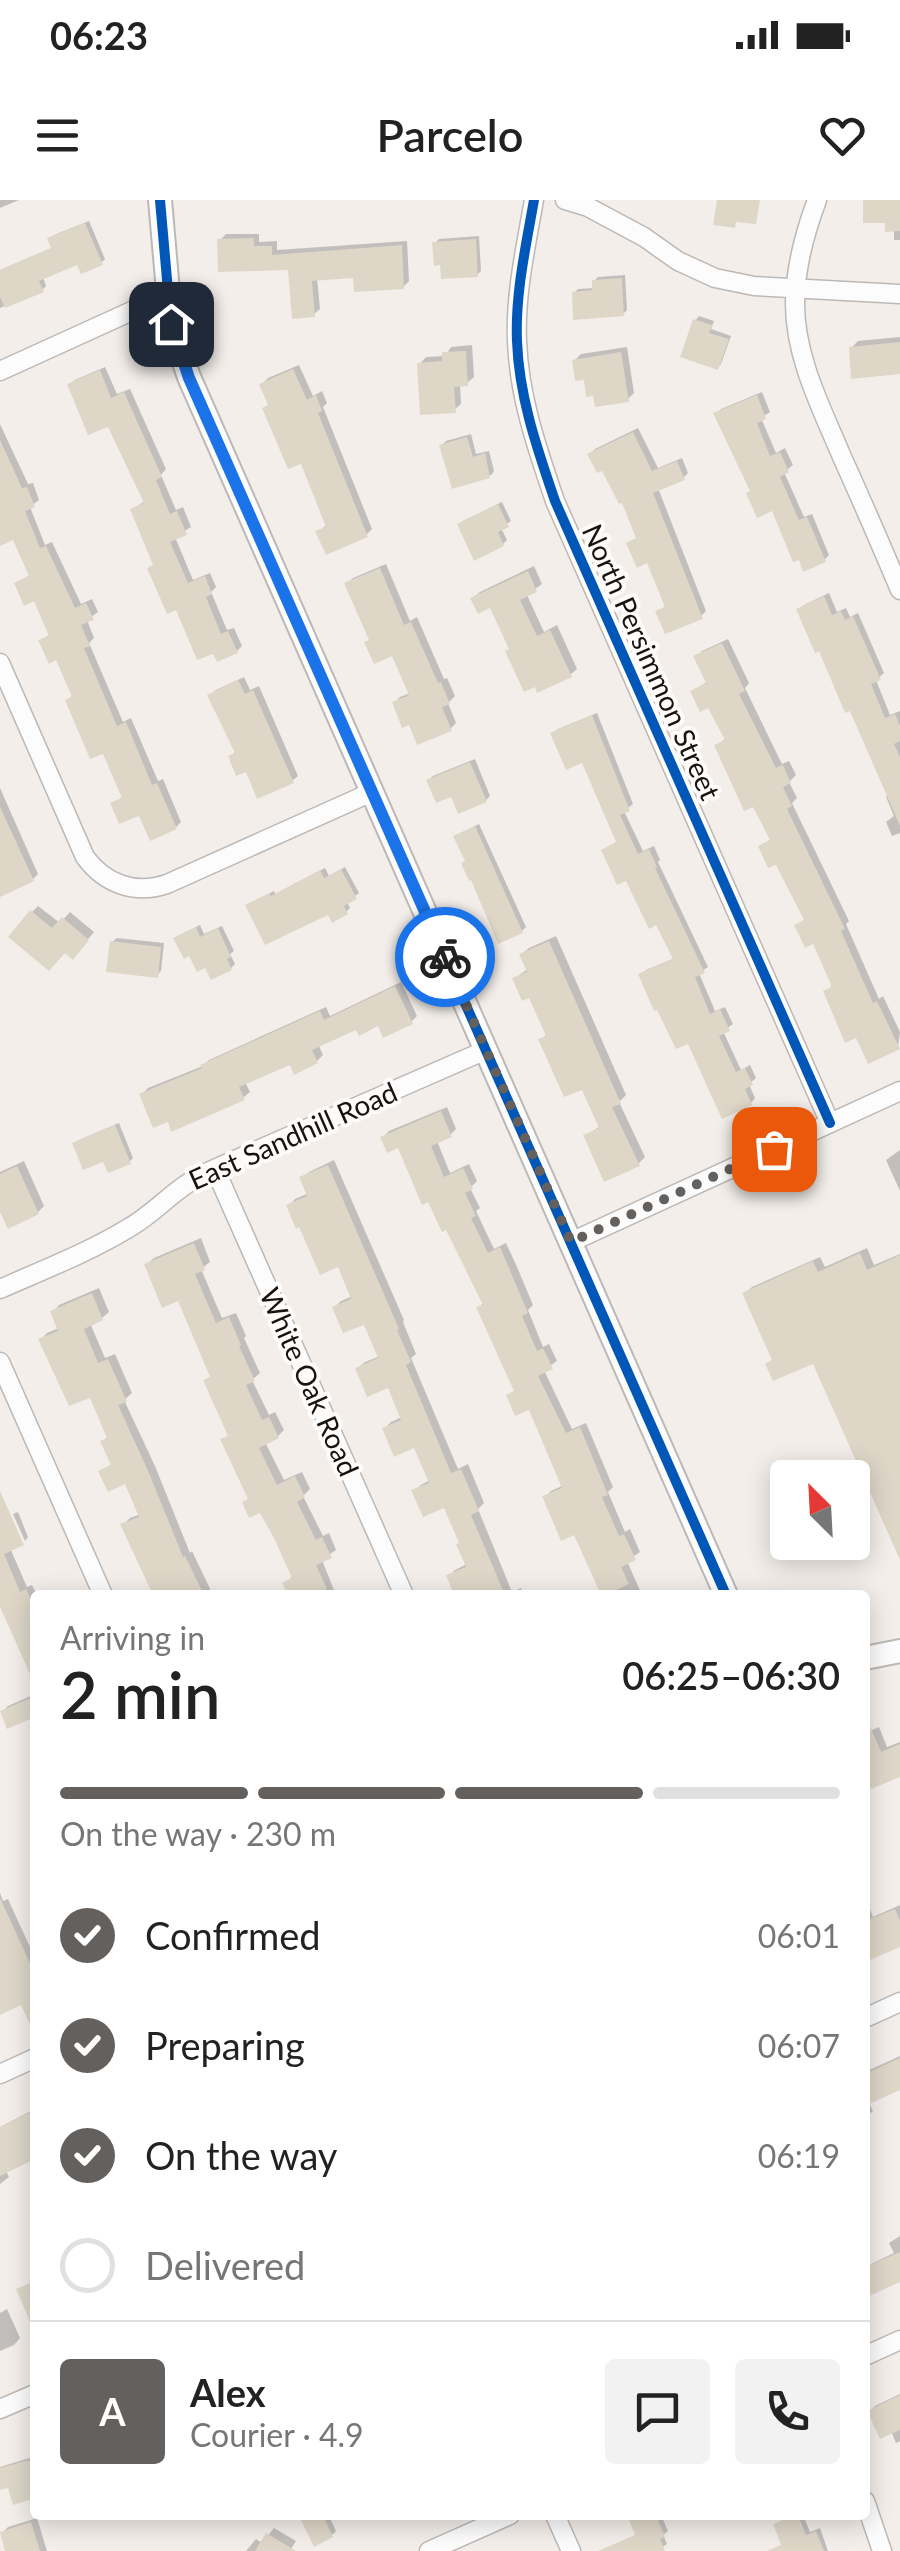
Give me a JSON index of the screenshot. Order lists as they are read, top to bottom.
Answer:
{
  "streets": {
    "street": ["North Persimmon Street", "East Sandhill Road", "White Oak Road"]
  },
  "crossings": [
    ["East Sandhill Road", "White Oak Road"]
  ],
  "north": "top left",
  "page": {
    "status": "06:23",
    "header": "Parcelo",
    "heading": ["2 min", "Arriving in", "06:25–06:30"],
    "panel": ["Alex", "Courier · 4.9"],
    "bar": "On the way · 230 m",
    "list": [
      ["Confirmed", "06:01"],
      ["Preparing", "06:07"],
      ["On the way", "06:19"],
      "Delivered"
    ],
    "round": "A"
  }
}
